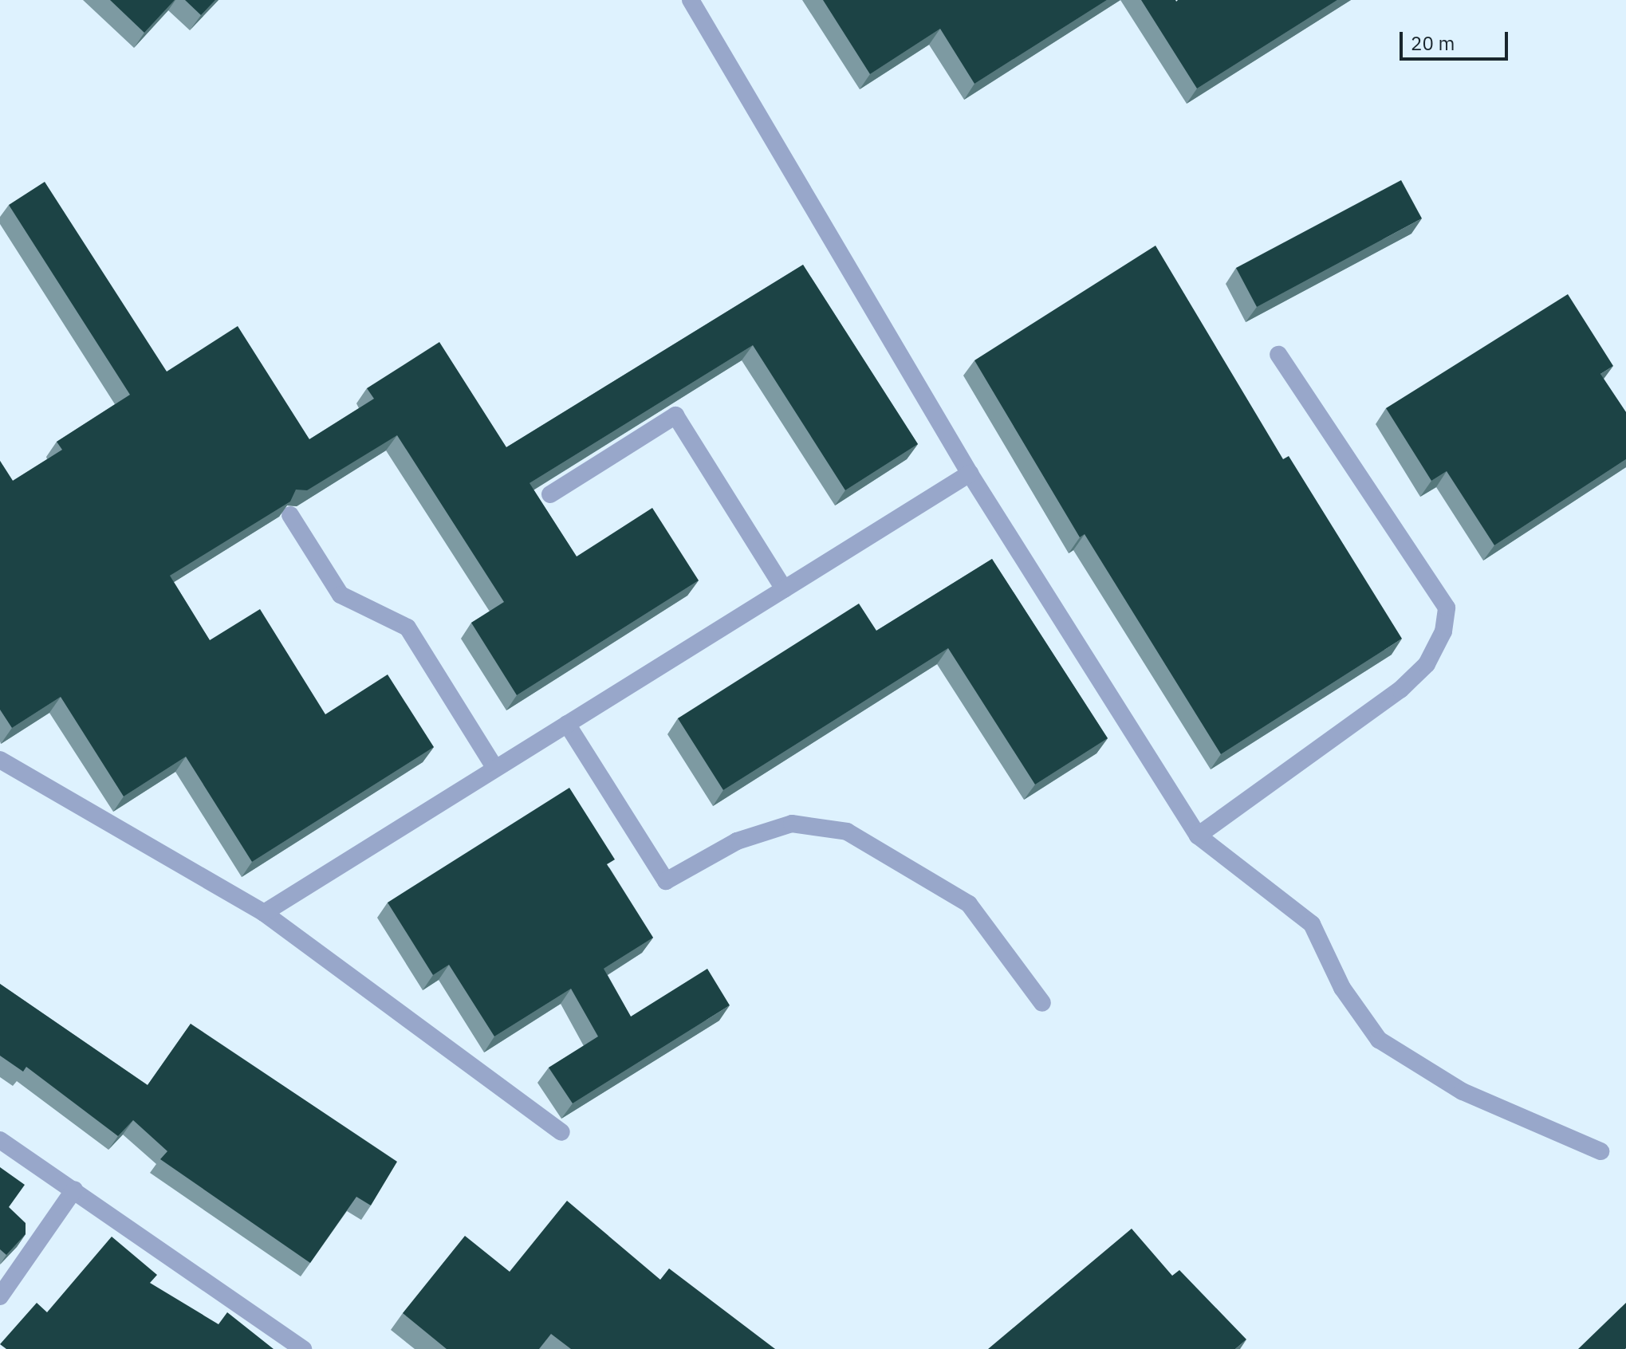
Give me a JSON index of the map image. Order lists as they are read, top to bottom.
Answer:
{
  "scale_bar": "20 m"
}
